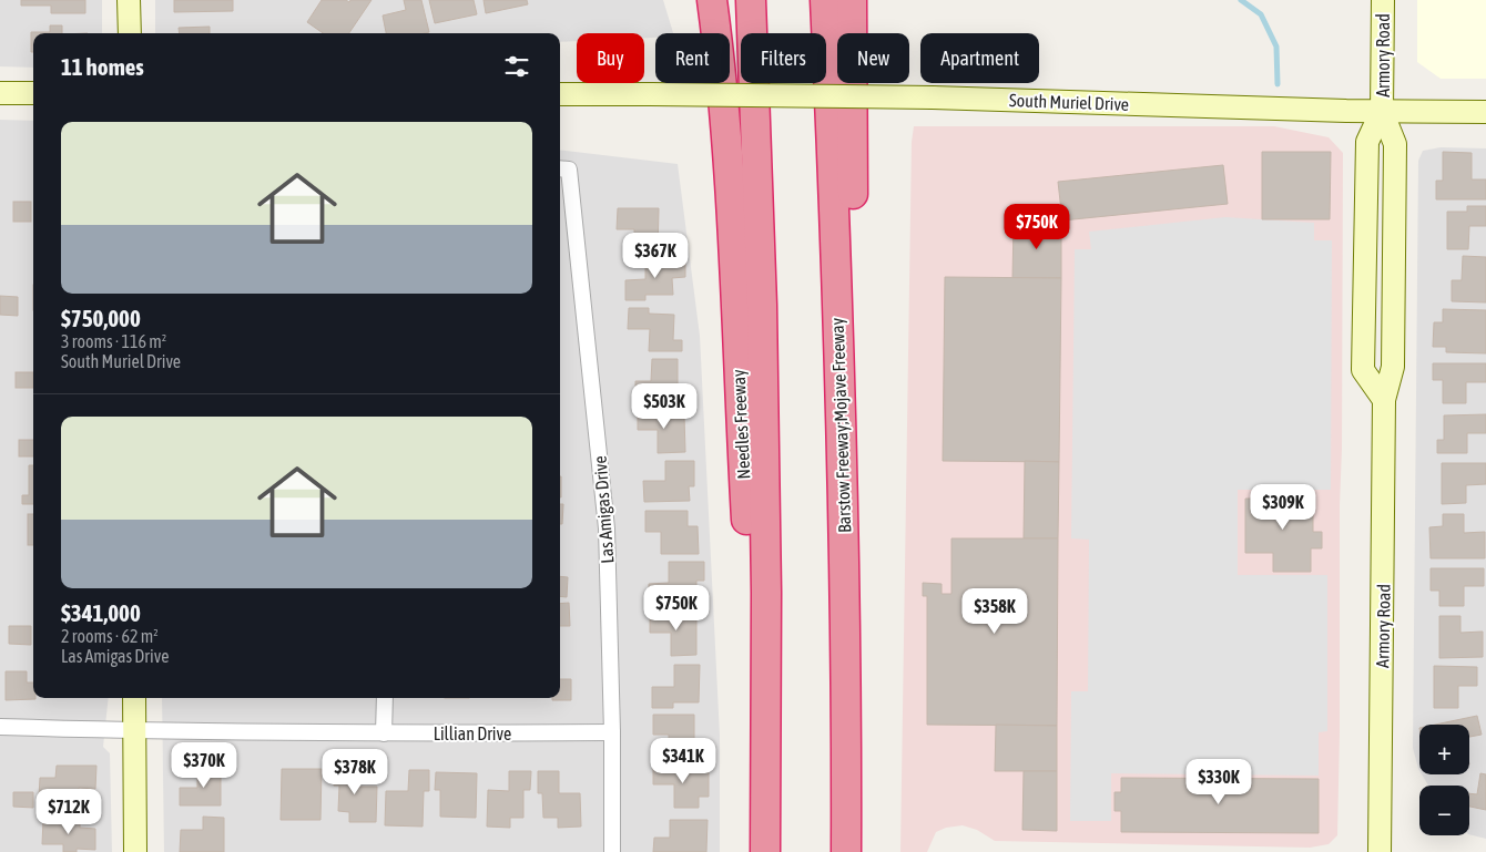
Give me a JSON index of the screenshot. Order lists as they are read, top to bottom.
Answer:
{
  "streets": {
    "highway": ["Needles Freeway", "Barstow Freeway;Mojave Freeway"],
    "main road": ["Armory Road", "South Muriel Drive"],
    "street": ["Las Amigas Drive", "Lillian Drive"]
  },
  "crossings": [
    ["Armory Road", "South Muriel Drive"],
    ["Las Amigas Drive", "Lillian Drive"]
  ],
  "page": {
    "chip": [
      "Buy",
      "Rent",
      "Filters",
      "New",
      "Apartment"
    ],
    "heading": "11 homes",
    "list": [
      {
        "name": "$750,000",
        "note": "3 rooms · 116 m² · South Muriel Drive"
      },
      {
        "name": "$341,000",
        "note": "2 rooms · 62 m² · Las Amigas Drive"
      }
    ],
    "price": [
      "$750K",
      "$367K",
      "$503K",
      "$309K",
      "$750K",
      "$358K",
      "$341K",
      "$370K",
      "$378K",
      "$330K",
      "$712K"
    ],
    "map_buttons": ["+", "−"]
  }
}
